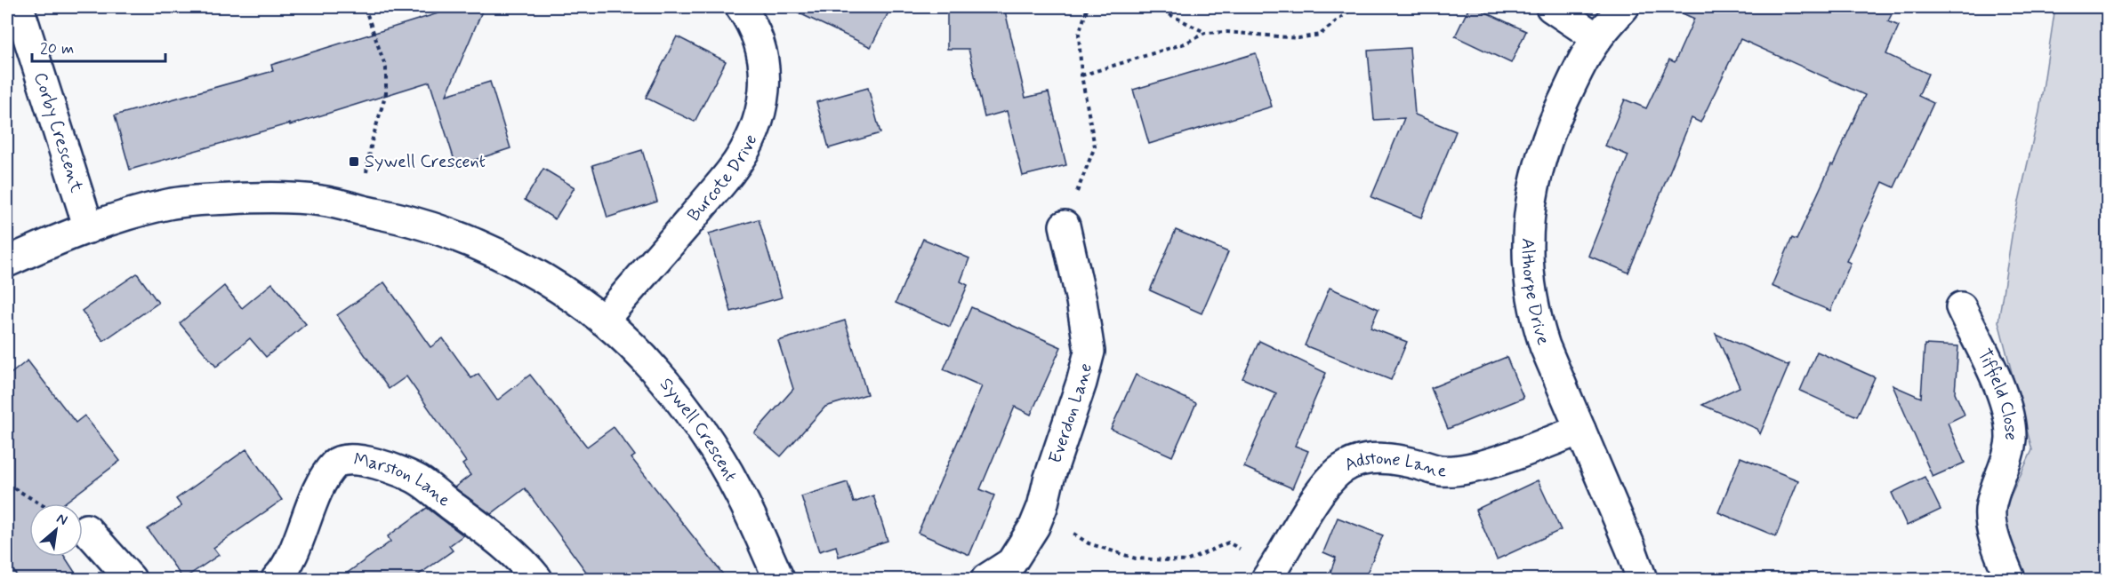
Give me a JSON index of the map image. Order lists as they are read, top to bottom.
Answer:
{
  "streets": {
    "street": [
      "Corby Crescent",
      "Burcote Drive",
      "Althorpe Drive",
      "Tiffield Close",
      "Everdon Lane",
      "Sywell Crescent",
      "Adstone Lane",
      "Marston Lane"
    ]
  },
  "crossings": [
    ["Corby Crescent", "Sywell Crescent"],
    ["Burcote Drive", "Sywell Crescent"],
    ["Althorpe Drive", "Adstone Lane"]
  ],
  "places": {
    "transit": ["Sywell Crescent"]
  },
  "scale_bar": "20 m",
  "north": "top right"
}
